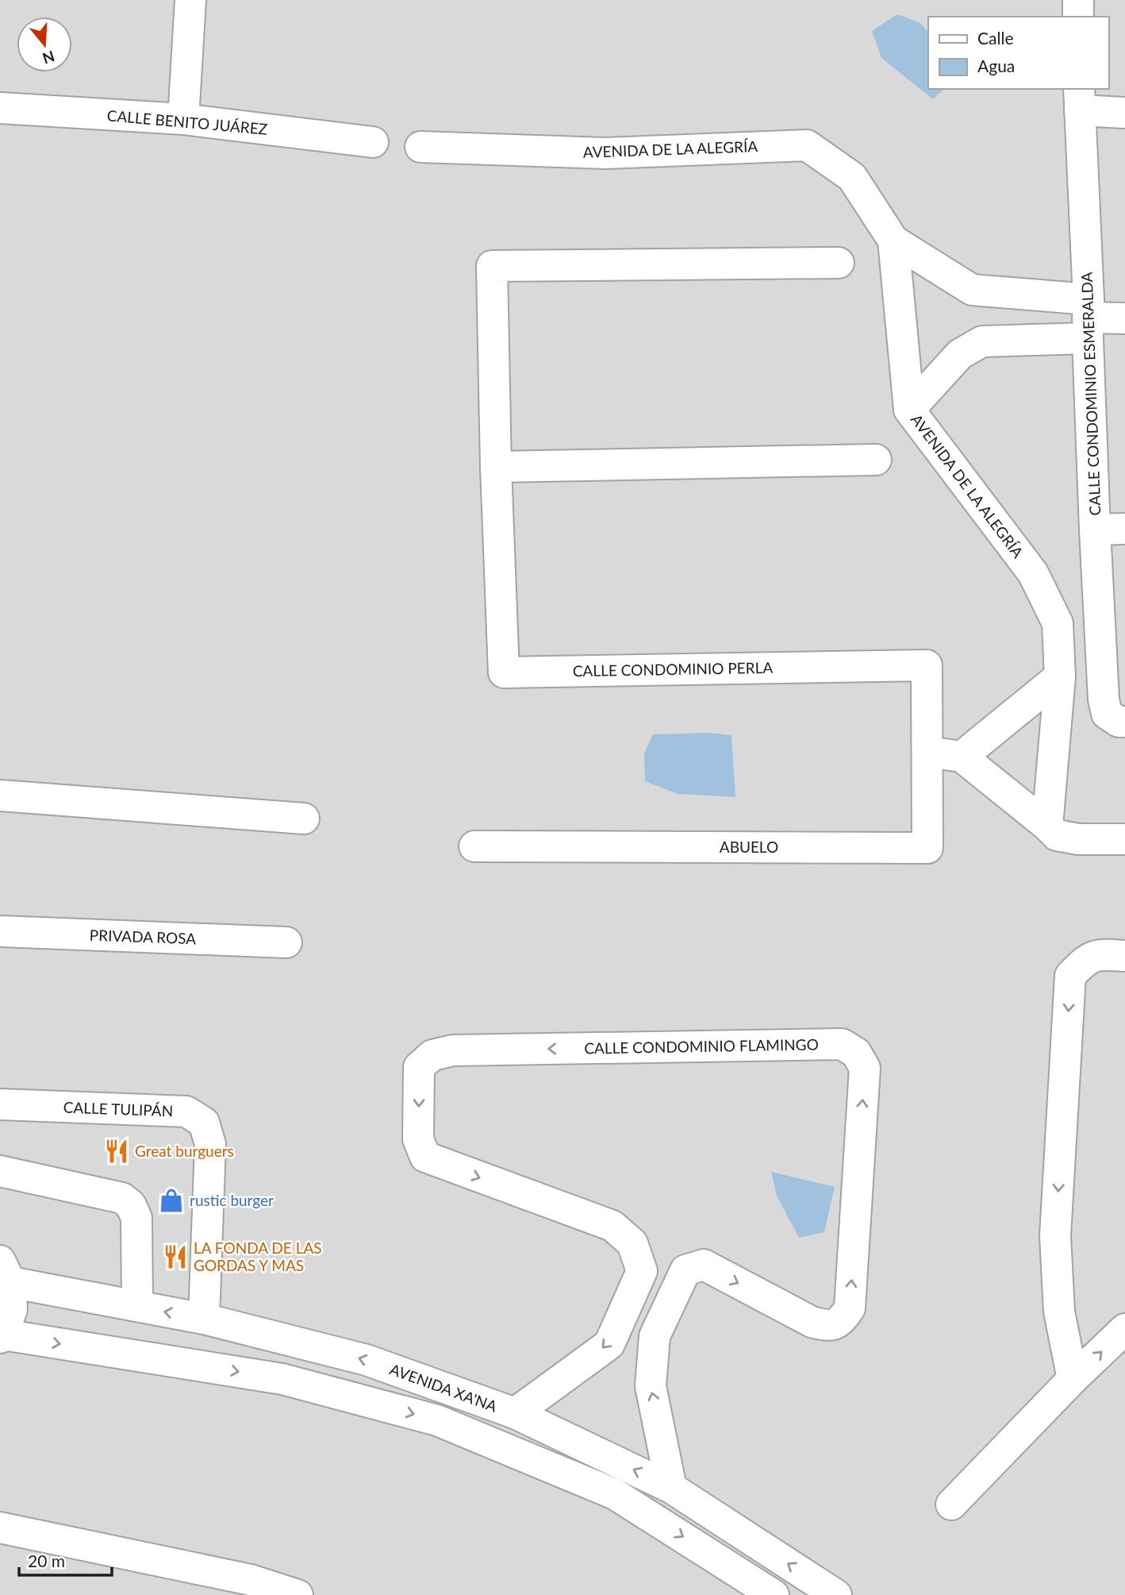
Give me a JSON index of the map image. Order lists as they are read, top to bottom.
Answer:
{
  "streets": {
    "street": [
      "CALLE BENITO JUÁREZ",
      "AVENIDA DE LA ALEGRÍA",
      "CALLE CONDOMINIO ESMERALDA",
      "CALLE CONDOMINIO PERLA",
      "ABUELO",
      "PRIVADA ROSA",
      "CALLE CONDOMINIO FLAMINGO",
      "CALLE TULIPÁN",
      "AVENIDA XA'NA"
    ]
  },
  "crossings": [
    ["CALLE CONDOMINIO PERLA", "ABUELO"],
    ["CALLE TULIPÁN", "AVENIDA XA'NA"]
  ],
  "places": {
    "restaurant": ["Great burguers", "LA FONDA DE LAS GORDAS Y MAS"],
    "shop": ["rustic burger"]
  },
  "legend": ["Calle", "Agua"],
  "scale_bar": "20 m",
  "north": "bottom"
}
